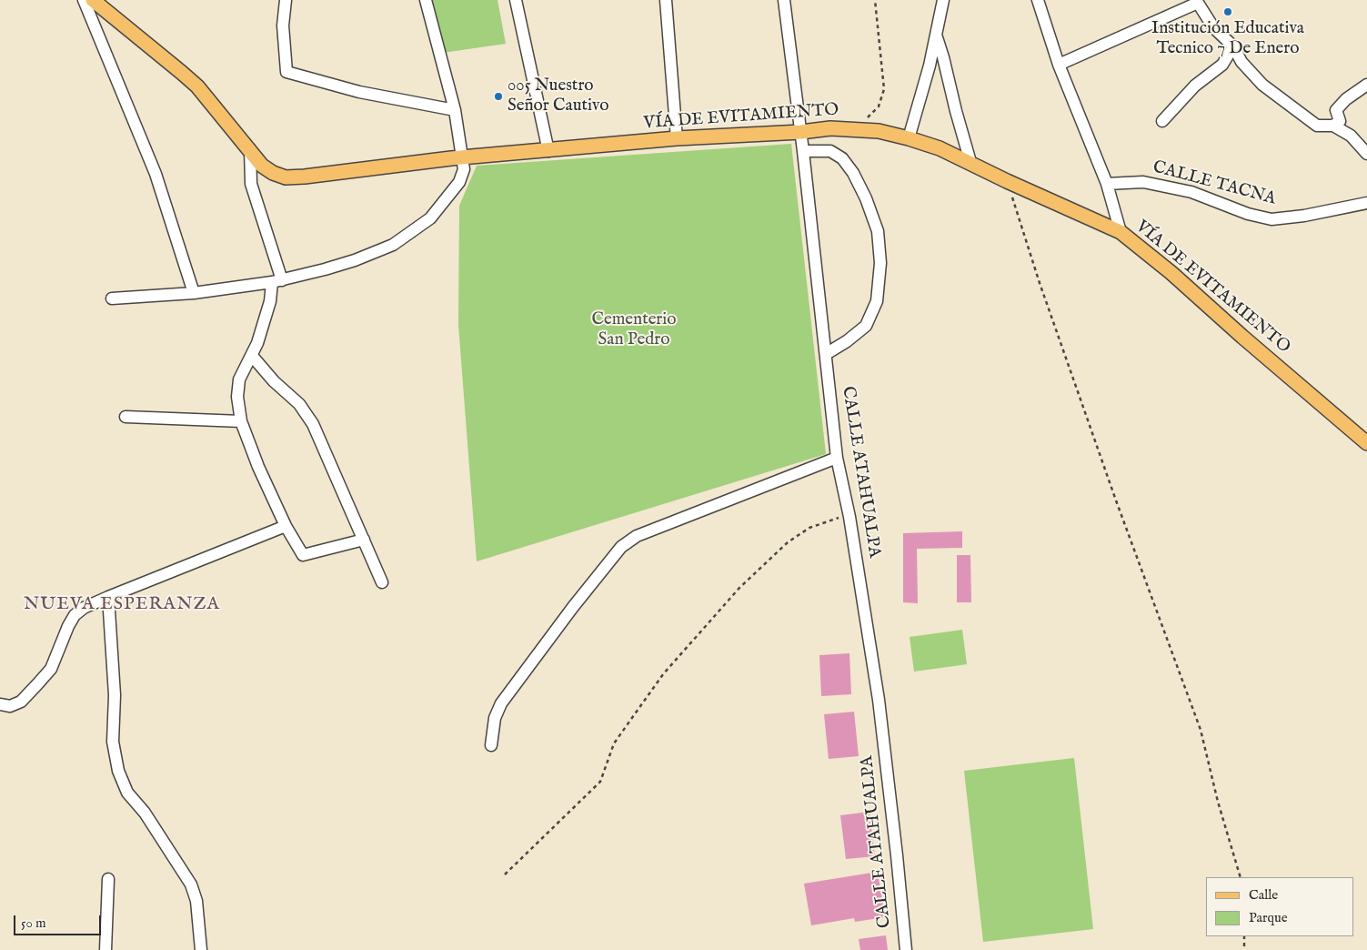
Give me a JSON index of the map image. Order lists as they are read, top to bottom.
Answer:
{
  "streets": {
    "main road": ["VÍA DE EVITAMIENTO"],
    "street": ["CALLE TACNA", "CALLE ATAHUALPA"]
  },
  "crossings": [
    ["VÍA DE EVITAMIENTO", "CALLE ATAHUALPA"]
  ],
  "districts": ["NUEVA ESPERANZA"],
  "parks": ["Cementerio San Pedro"],
  "places": ["Institución Educativa Tecnico 7 De Enero", "005 Nuestro Señor Cautivo"],
  "legend": ["Calle", "Parque"],
  "scale_bar": "50 m"
}
